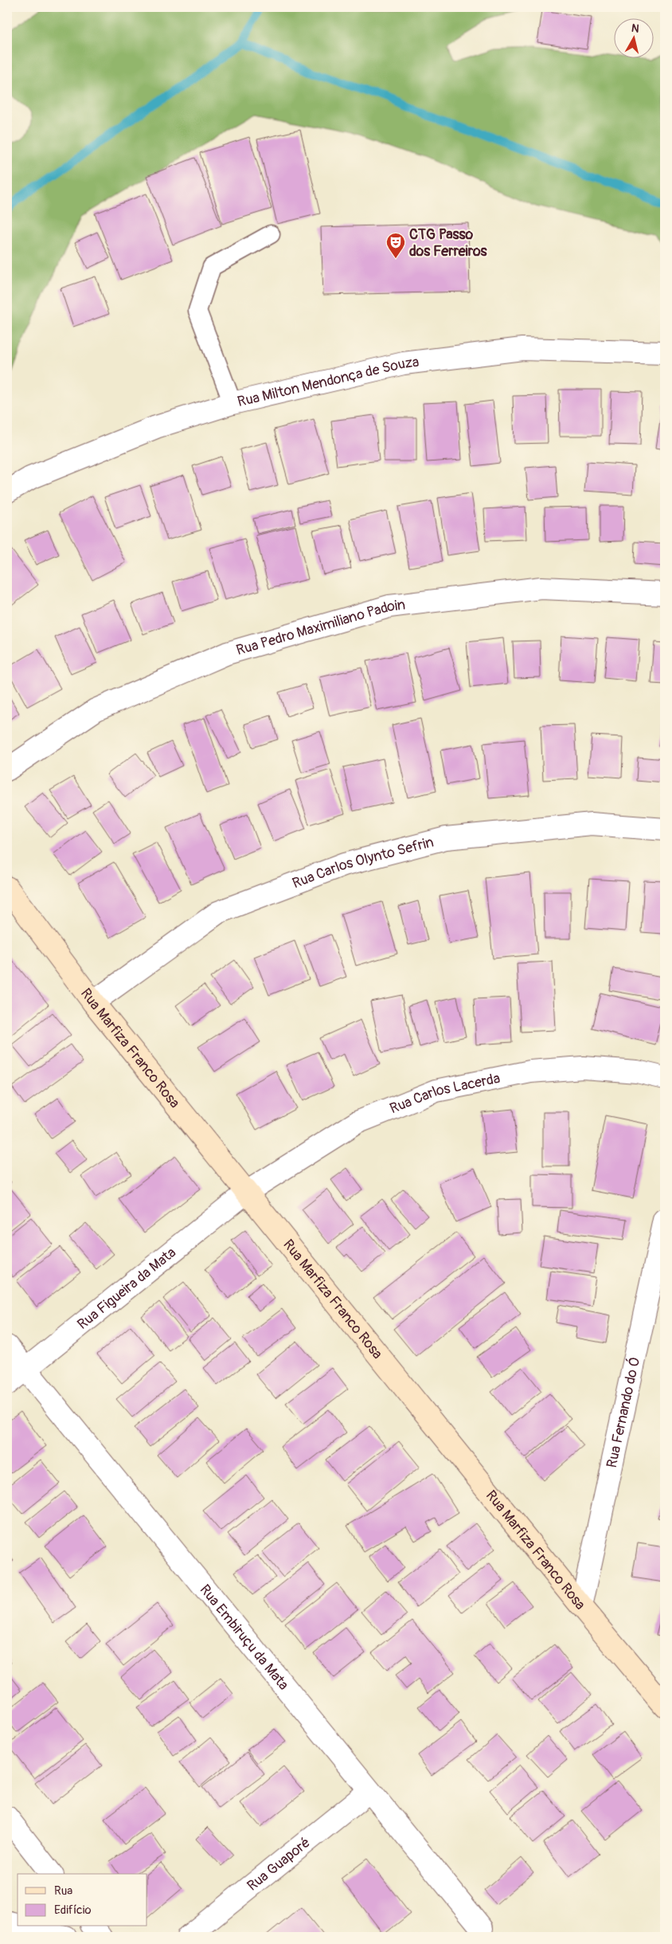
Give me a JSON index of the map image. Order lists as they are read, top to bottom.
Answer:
{
  "streets": {
    "street": [
      "Rua Milton Mendonça de Souza",
      "Rua Pedro Maximiliano Padoin",
      "Rua Carlos Olynto Sefrin",
      "Rua Marfiza Franco Rosa",
      "Rua Carlos Lacerda",
      "Rua Figueira da Mata",
      "Rua Fernando do Ó",
      "Rua Embiruçu da Mata",
      "Rua Guaporé"
    ]
  },
  "crossings": [
    ["Rua Carlos Olynto Sefrin", "Rua Marfiza Franco Rosa"],
    ["Rua Marfiza Franco Rosa", "Rua Carlos Lacerda"],
    ["Rua Marfiza Franco Rosa", "Rua Figueira da Mata"],
    ["Rua Marfiza Franco Rosa", "Rua Fernando do Ó"],
    ["Rua Carlos Lacerda", "Rua Figueira da Mata"],
    ["Rua Figueira da Mata", "Rua Embiruçu da Mata"],
    ["Rua Embiruçu da Mata", "Rua Guaporé"]
  ],
  "places": {
    "theatre": ["CTG Passo dos Ferreiros"]
  },
  "legend": ["Rua", "Edifício"],
  "north": "top"
}
